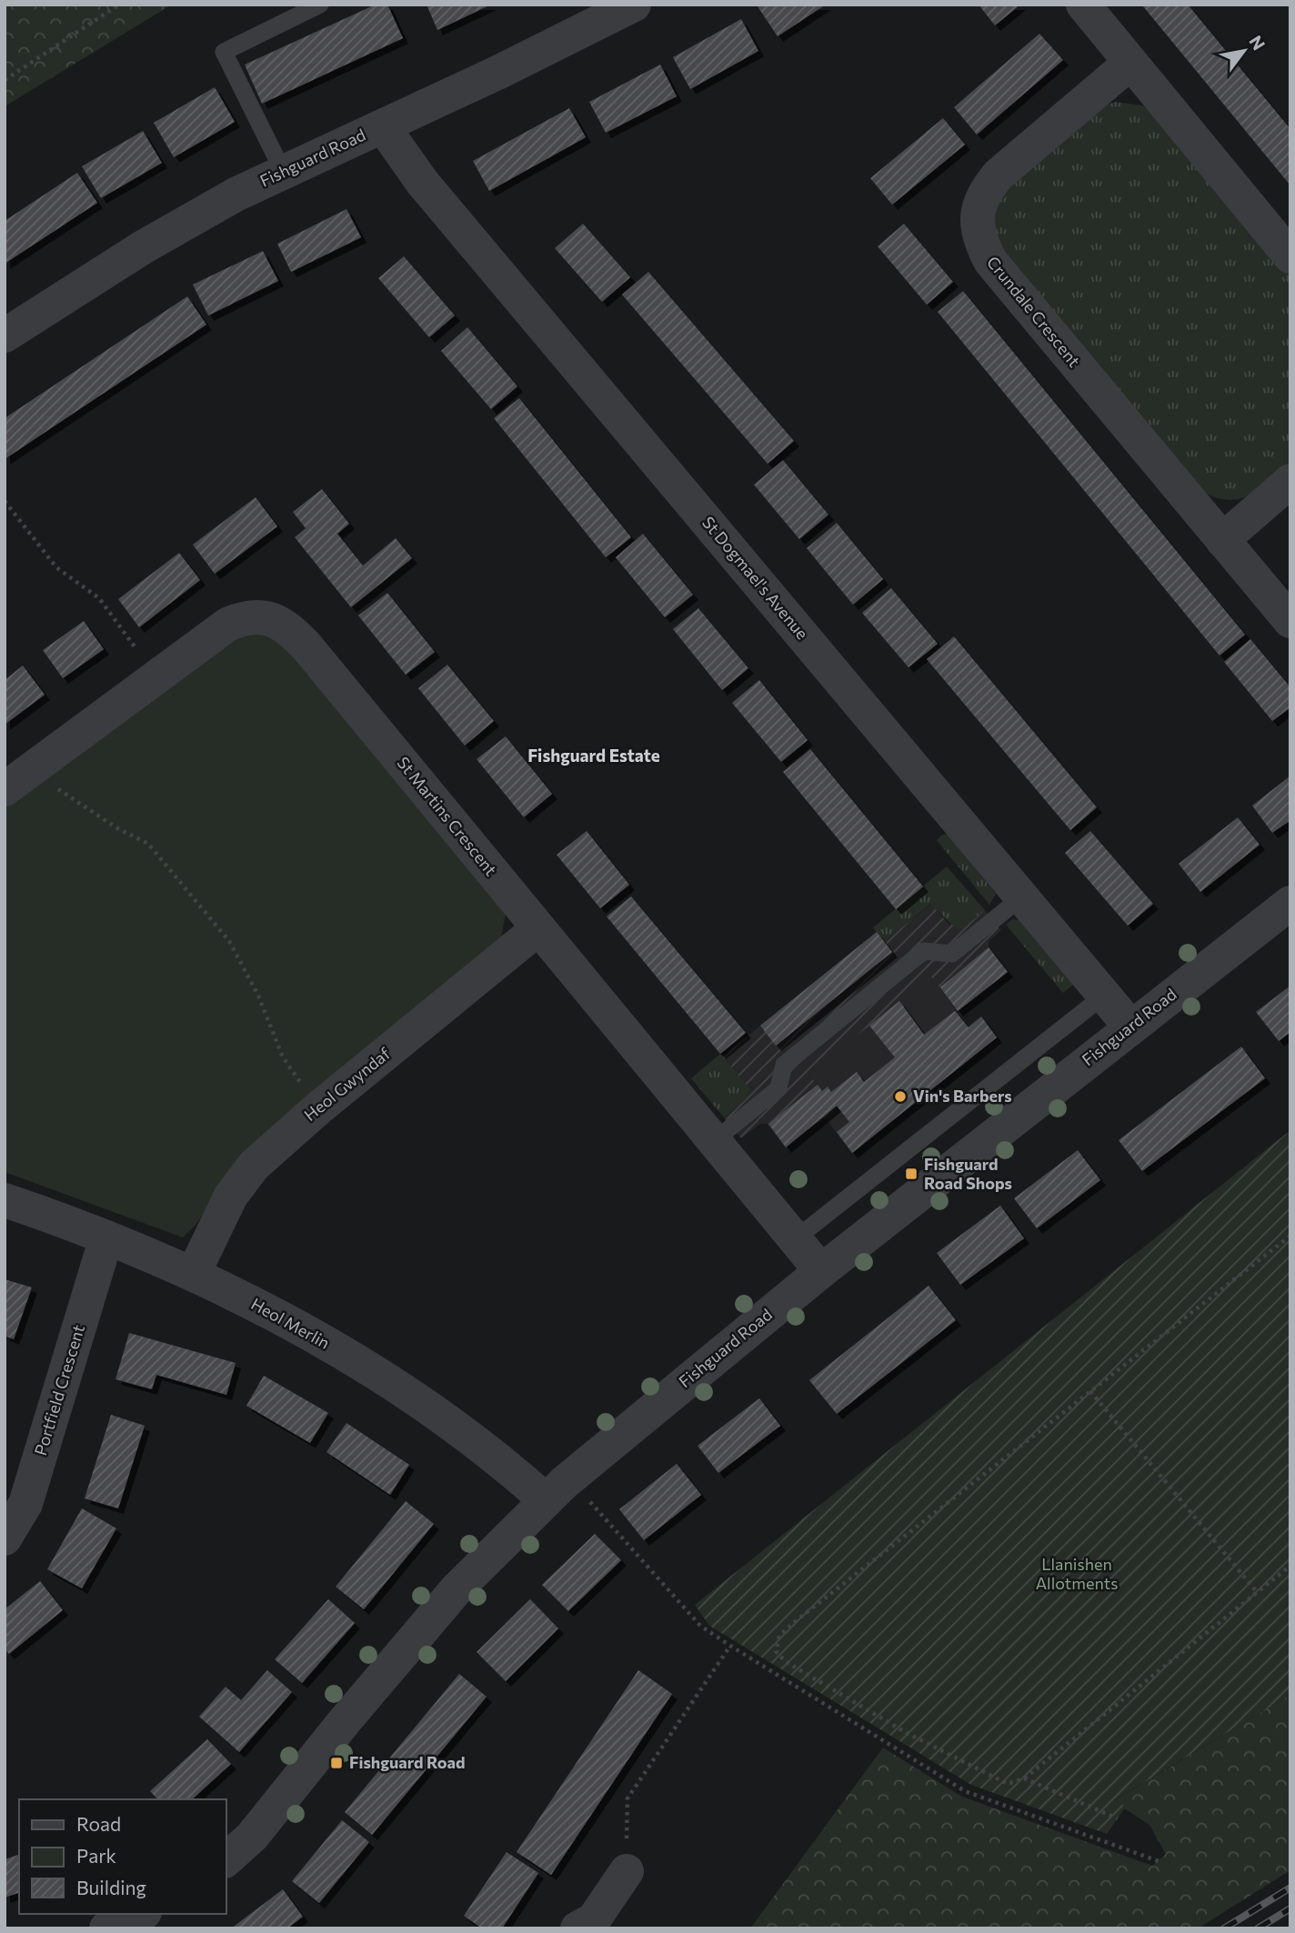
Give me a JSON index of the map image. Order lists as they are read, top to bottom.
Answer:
{
  "streets": {
    "street": [
      "Fishguard Road",
      "Crundale Crescent",
      "St Dogmael's Avenue",
      "St Martins Crescent",
      "Heol Gwyndaf",
      "Heol Merlin",
      "Portfield Crescent"
    ]
  },
  "crossings": [
    ["Fishguard Road", "St Dogmael's Avenue"],
    ["Fishguard Road", "St Martins Crescent"],
    ["Fishguard Road", "Heol Merlin"],
    ["St Martins Crescent", "Heol Gwyndaf"],
    ["Heol Gwyndaf", "Heol Merlin"],
    ["Heol Merlin", "Portfield Crescent"]
  ],
  "districts": ["Fishguard Estate"],
  "parks": ["Llanishen Allotments"],
  "places": {
    "other": ["Vin's Barbers"],
    "transit": ["Fishguard Road Shops", "Fishguard Road"]
  },
  "legend": ["Road", "Park", "Building"],
  "north": "top right"
}
